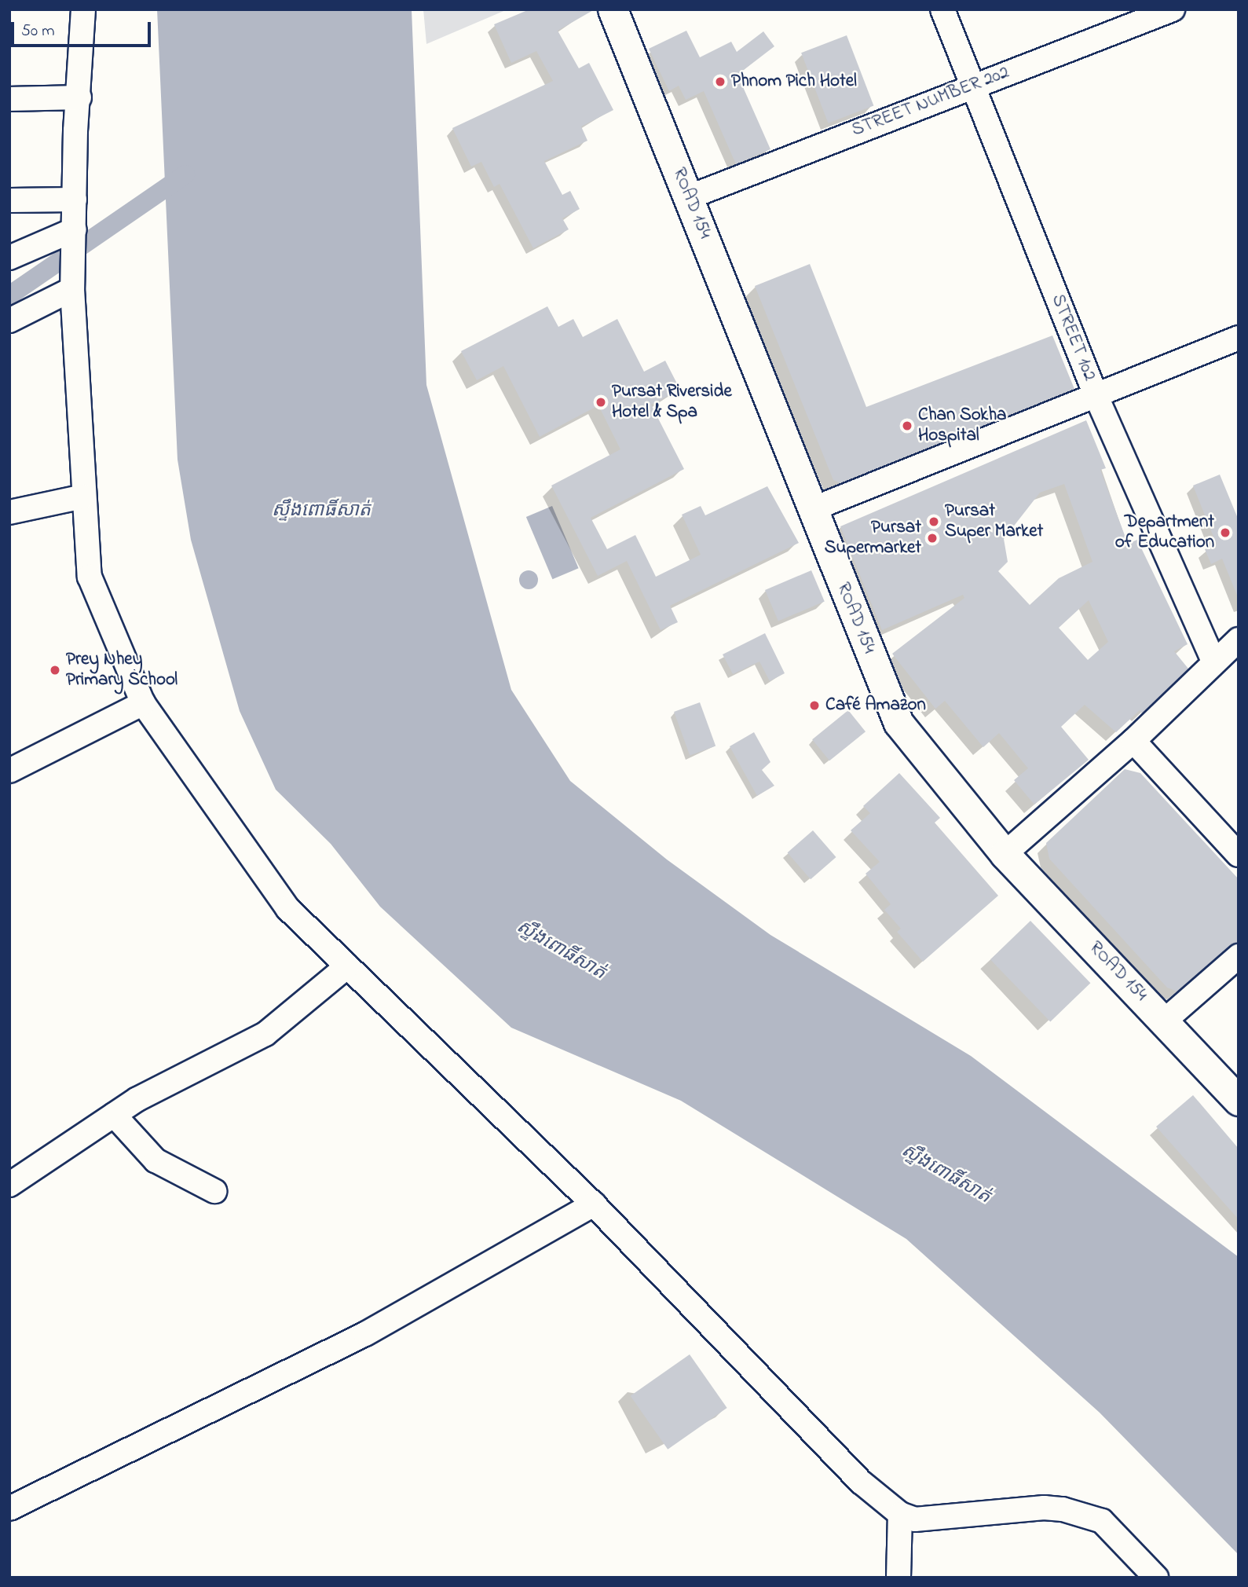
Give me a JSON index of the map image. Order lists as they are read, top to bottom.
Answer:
{
  "streets": {
    "main road": ["ROAD 154"],
    "street": ["STREET NUMBER 202", "STREET 102"]
  },
  "crossings": [
    ["STREET NUMBER 202", "ROAD 154"],
    ["STREET NUMBER 202", "STREET 102"]
  ],
  "water": ["ស្ទឹងពោធិ៍សាត់"],
  "places": [
    "Phnom Pich Hotel",
    "Pursat Riverside Hotel & Spa",
    "Chan Sokha Hospital",
    "Pursat Super Market",
    "Department of Education",
    "Pursat Supermarket",
    "Prey Nhey Primary School",
    "Café Amazon"
  ],
  "scale_bar": "50 m"
}
